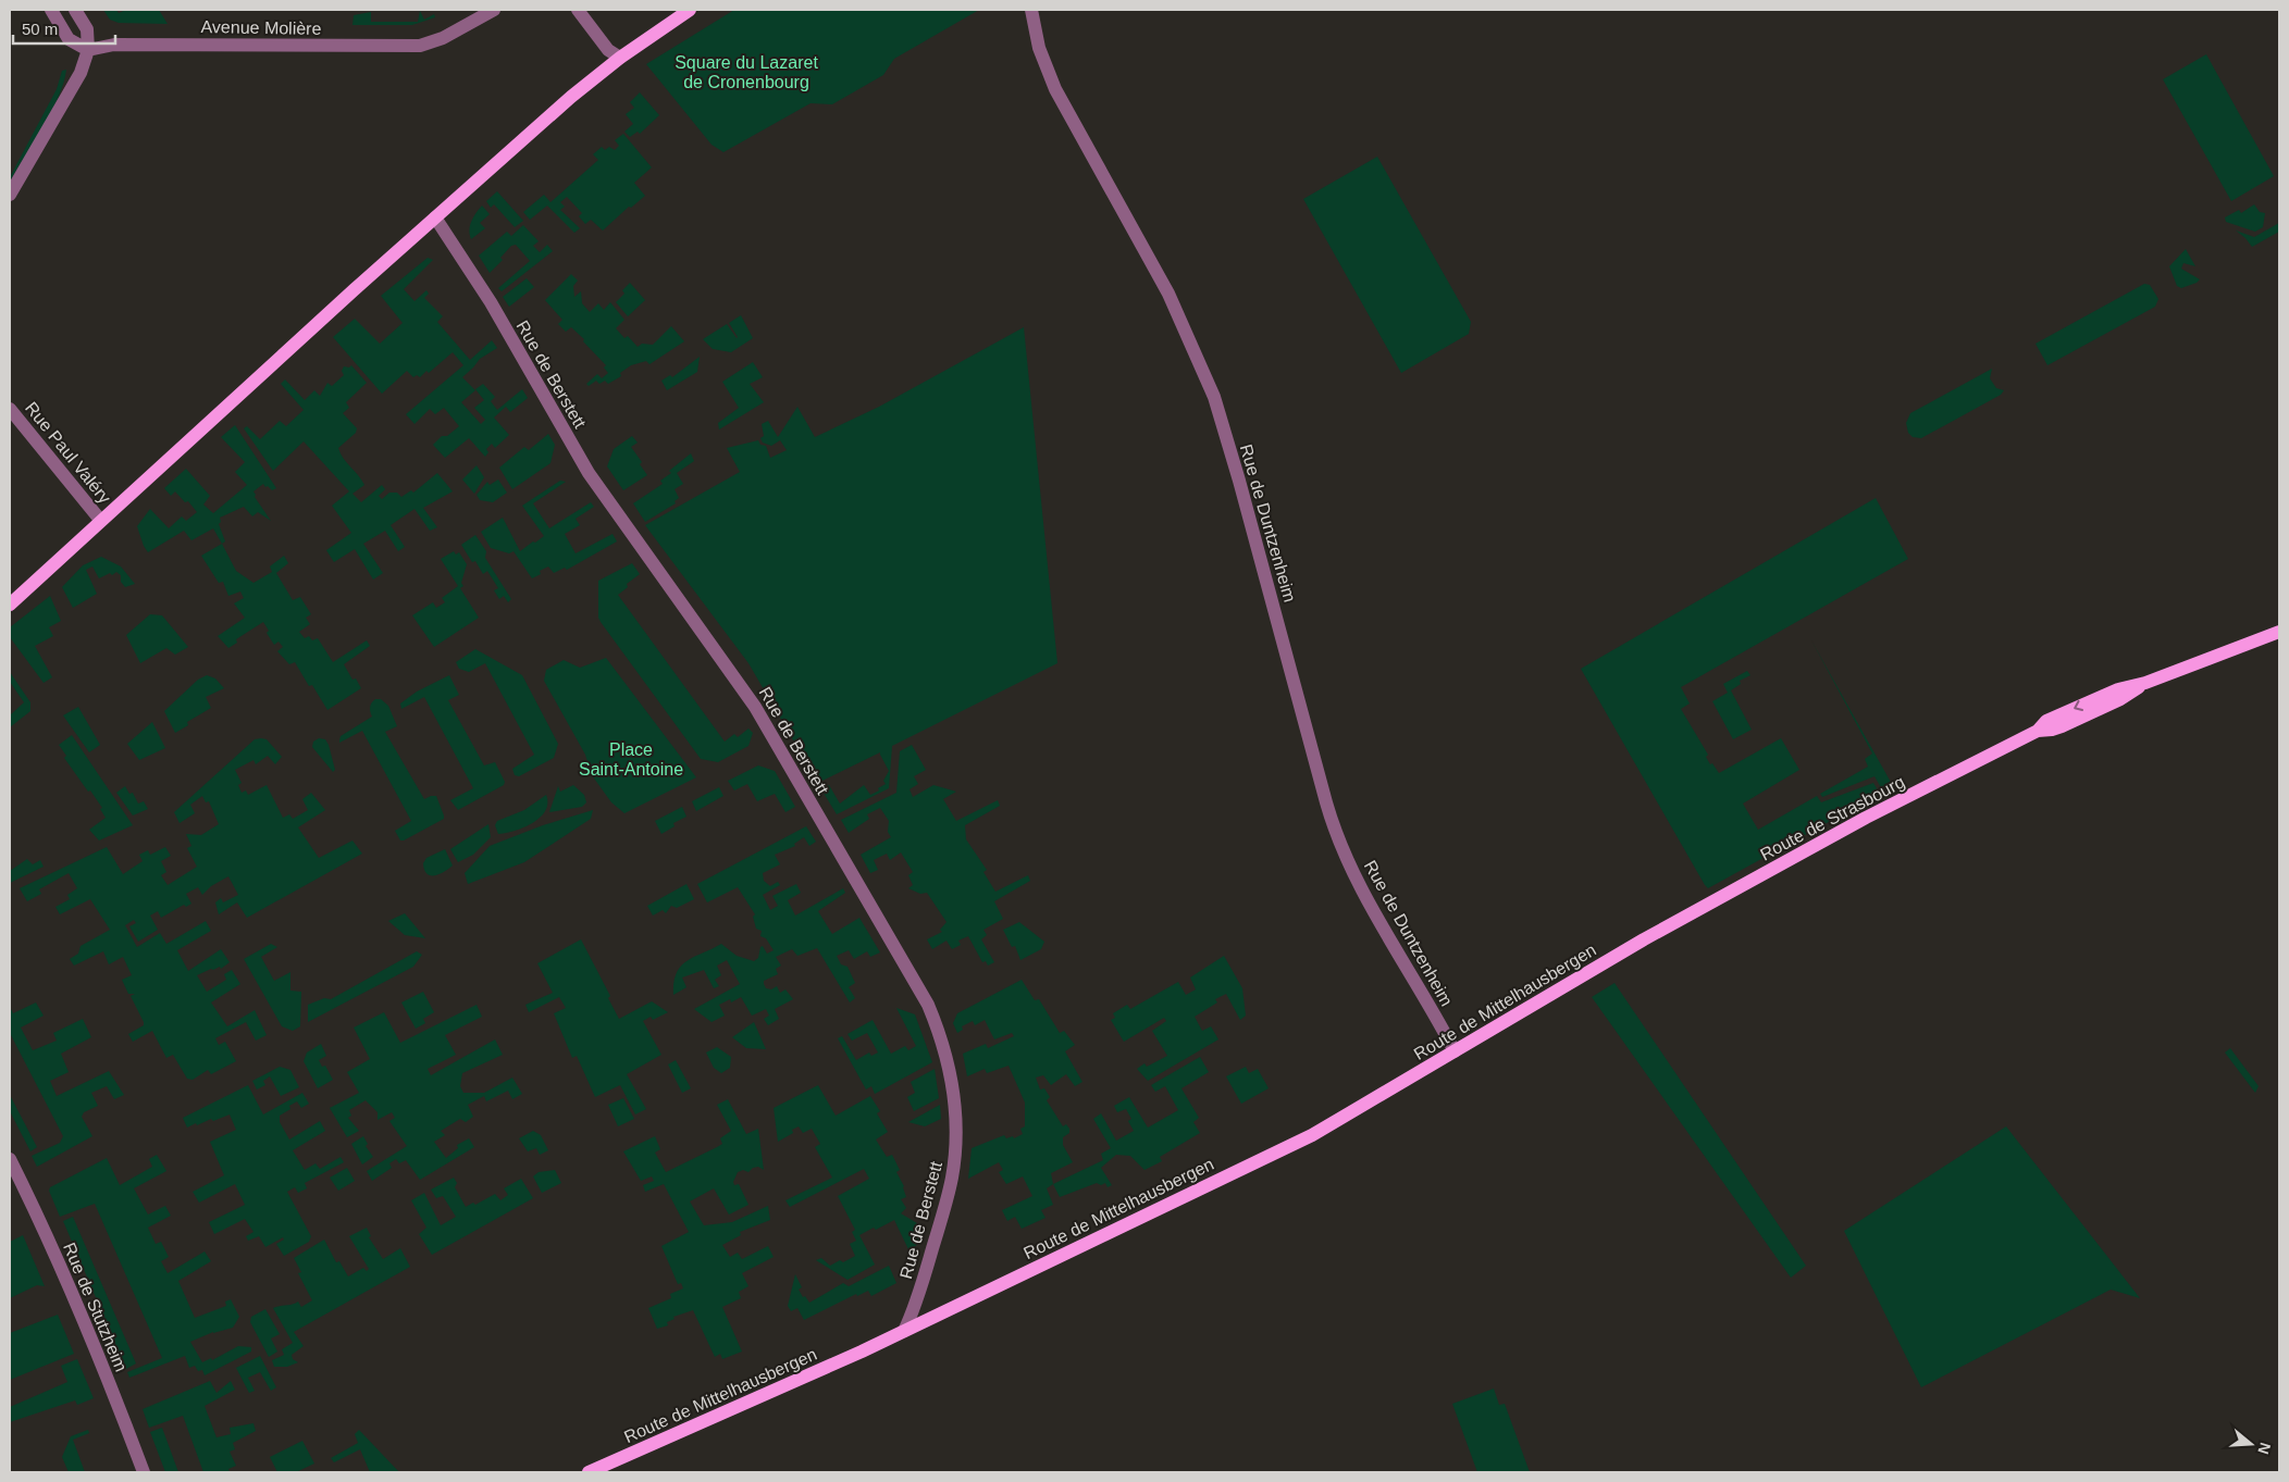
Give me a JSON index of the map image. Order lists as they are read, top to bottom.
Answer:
{
  "streets": {
    "main road": ["Route de Strasbourg", "Route de Mittelhausbergen"],
    "street": [
      "Avenue Molière",
      "Rue de Berstett",
      "Rue Paul Valéry",
      "Rue de Duntzenheim",
      "Rue de Stutzheim"
    ]
  },
  "crossings": [
    ["Rue de Berstett", "Route de Mittelhausbergen"],
    ["Rue de Duntzenheim", "Route de Mittelhausbergen"],
    ["Route de Strasbourg", "Route de Mittelhausbergen"]
  ],
  "parks": ["Square du Lazaret de Cronenbourg", "Place Saint-Antoine"],
  "scale_bar": "50 m",
  "north": "right"
}
